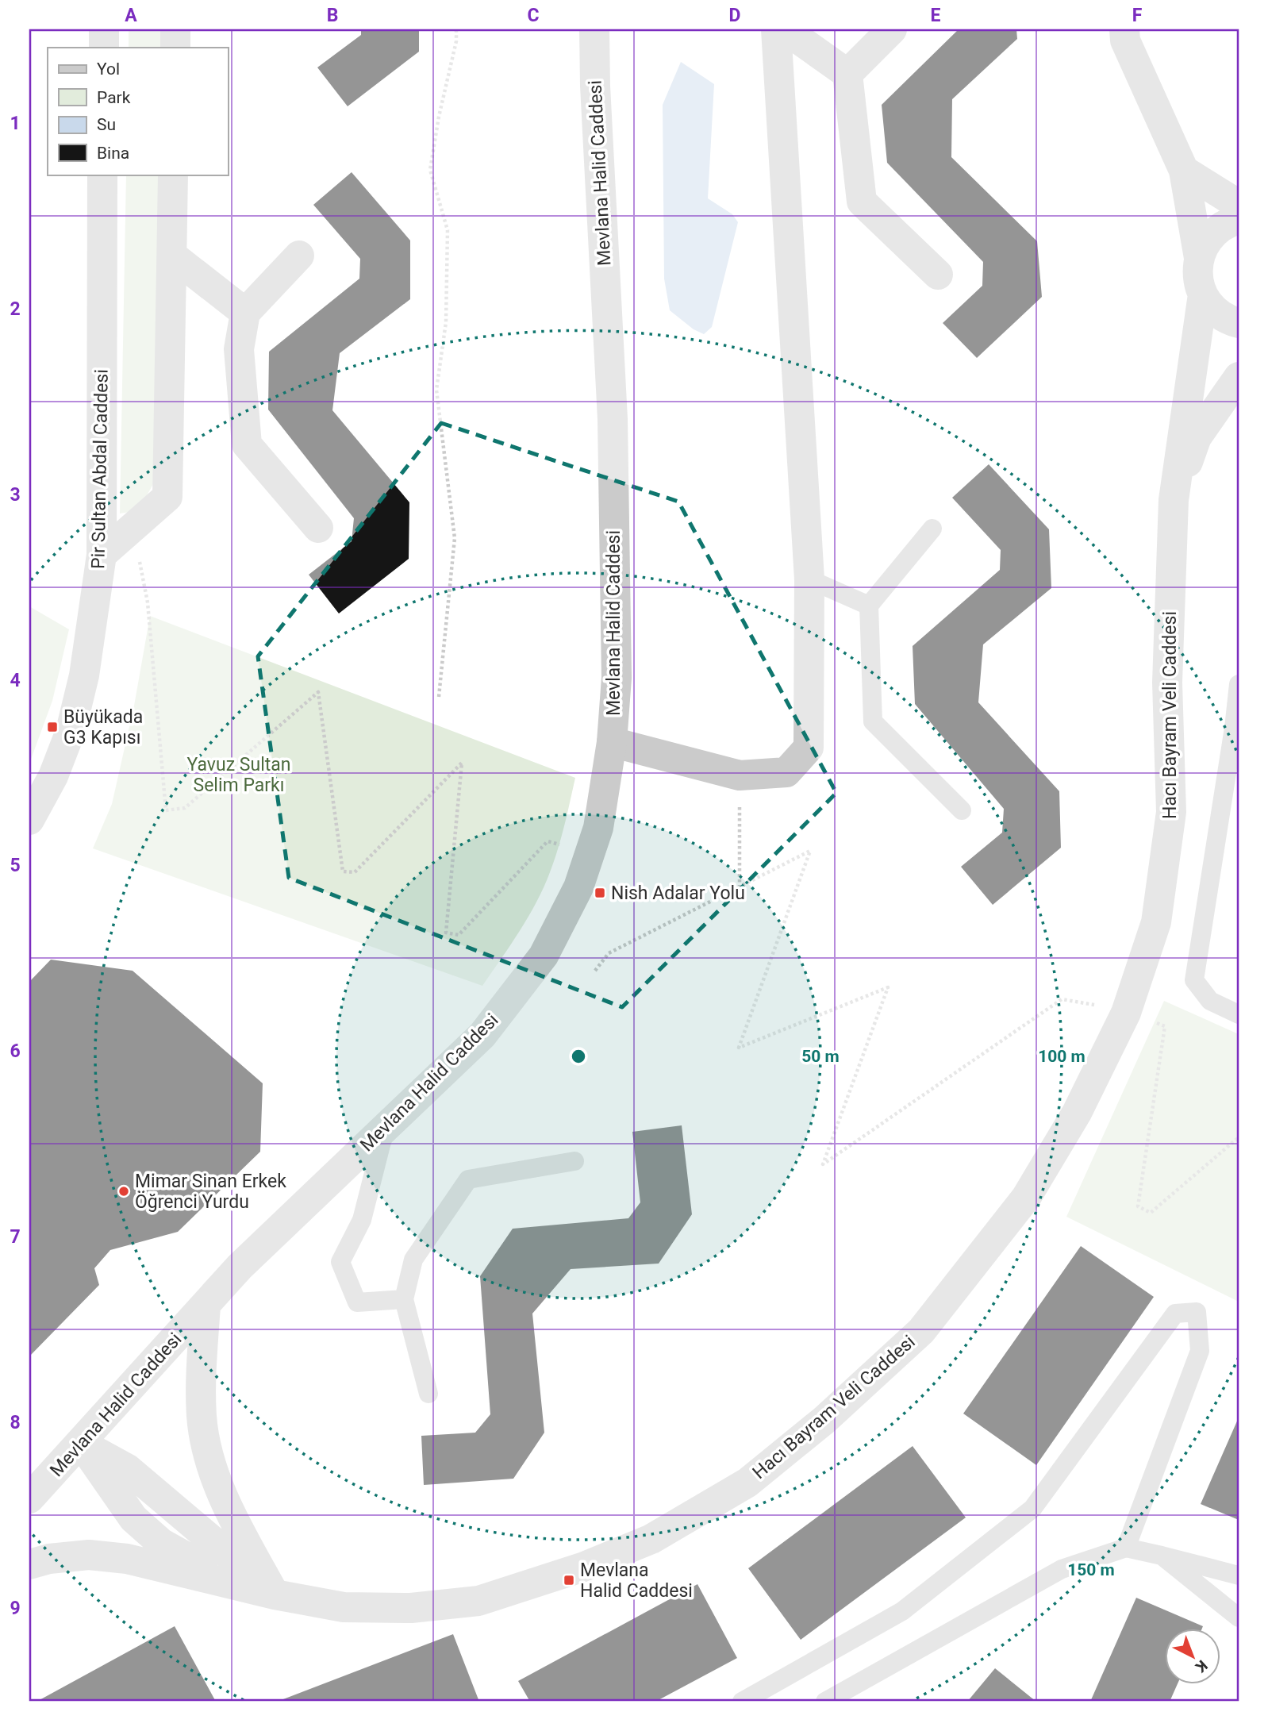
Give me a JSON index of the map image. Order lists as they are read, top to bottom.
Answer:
{
  "streets": {
    "street": ["Mevlana Halid Caddesi", "Pir Sultan Abdal Caddesi", "Hacı Bayram Veli Caddesi"]
  },
  "parks": ["Yavuz Sultan Selim Parkı"],
  "places": {
    "transit": ["Büyükada G3 Kapısı", "Nish Adalar Yolu", "Mevlana Halid Caddesi"],
    "other": ["Mimar Sinan Erkek Öğrenci Yurdu"]
  },
  "legend": [
    "Yol",
    "Park",
    "Su",
    "Bina"
  ],
  "north": "bottom right",
  "grid": {
    "columns": [
      "A",
      "B",
      "C",
      "D",
      "E",
      "F"
    ],
    "rows": [
      "1",
      "2",
      "3",
      "4",
      "5",
      "6",
      "7",
      "8",
      "9"
    ]
  },
  "rings": ["50 m", "100 m", "150 m"]
}
